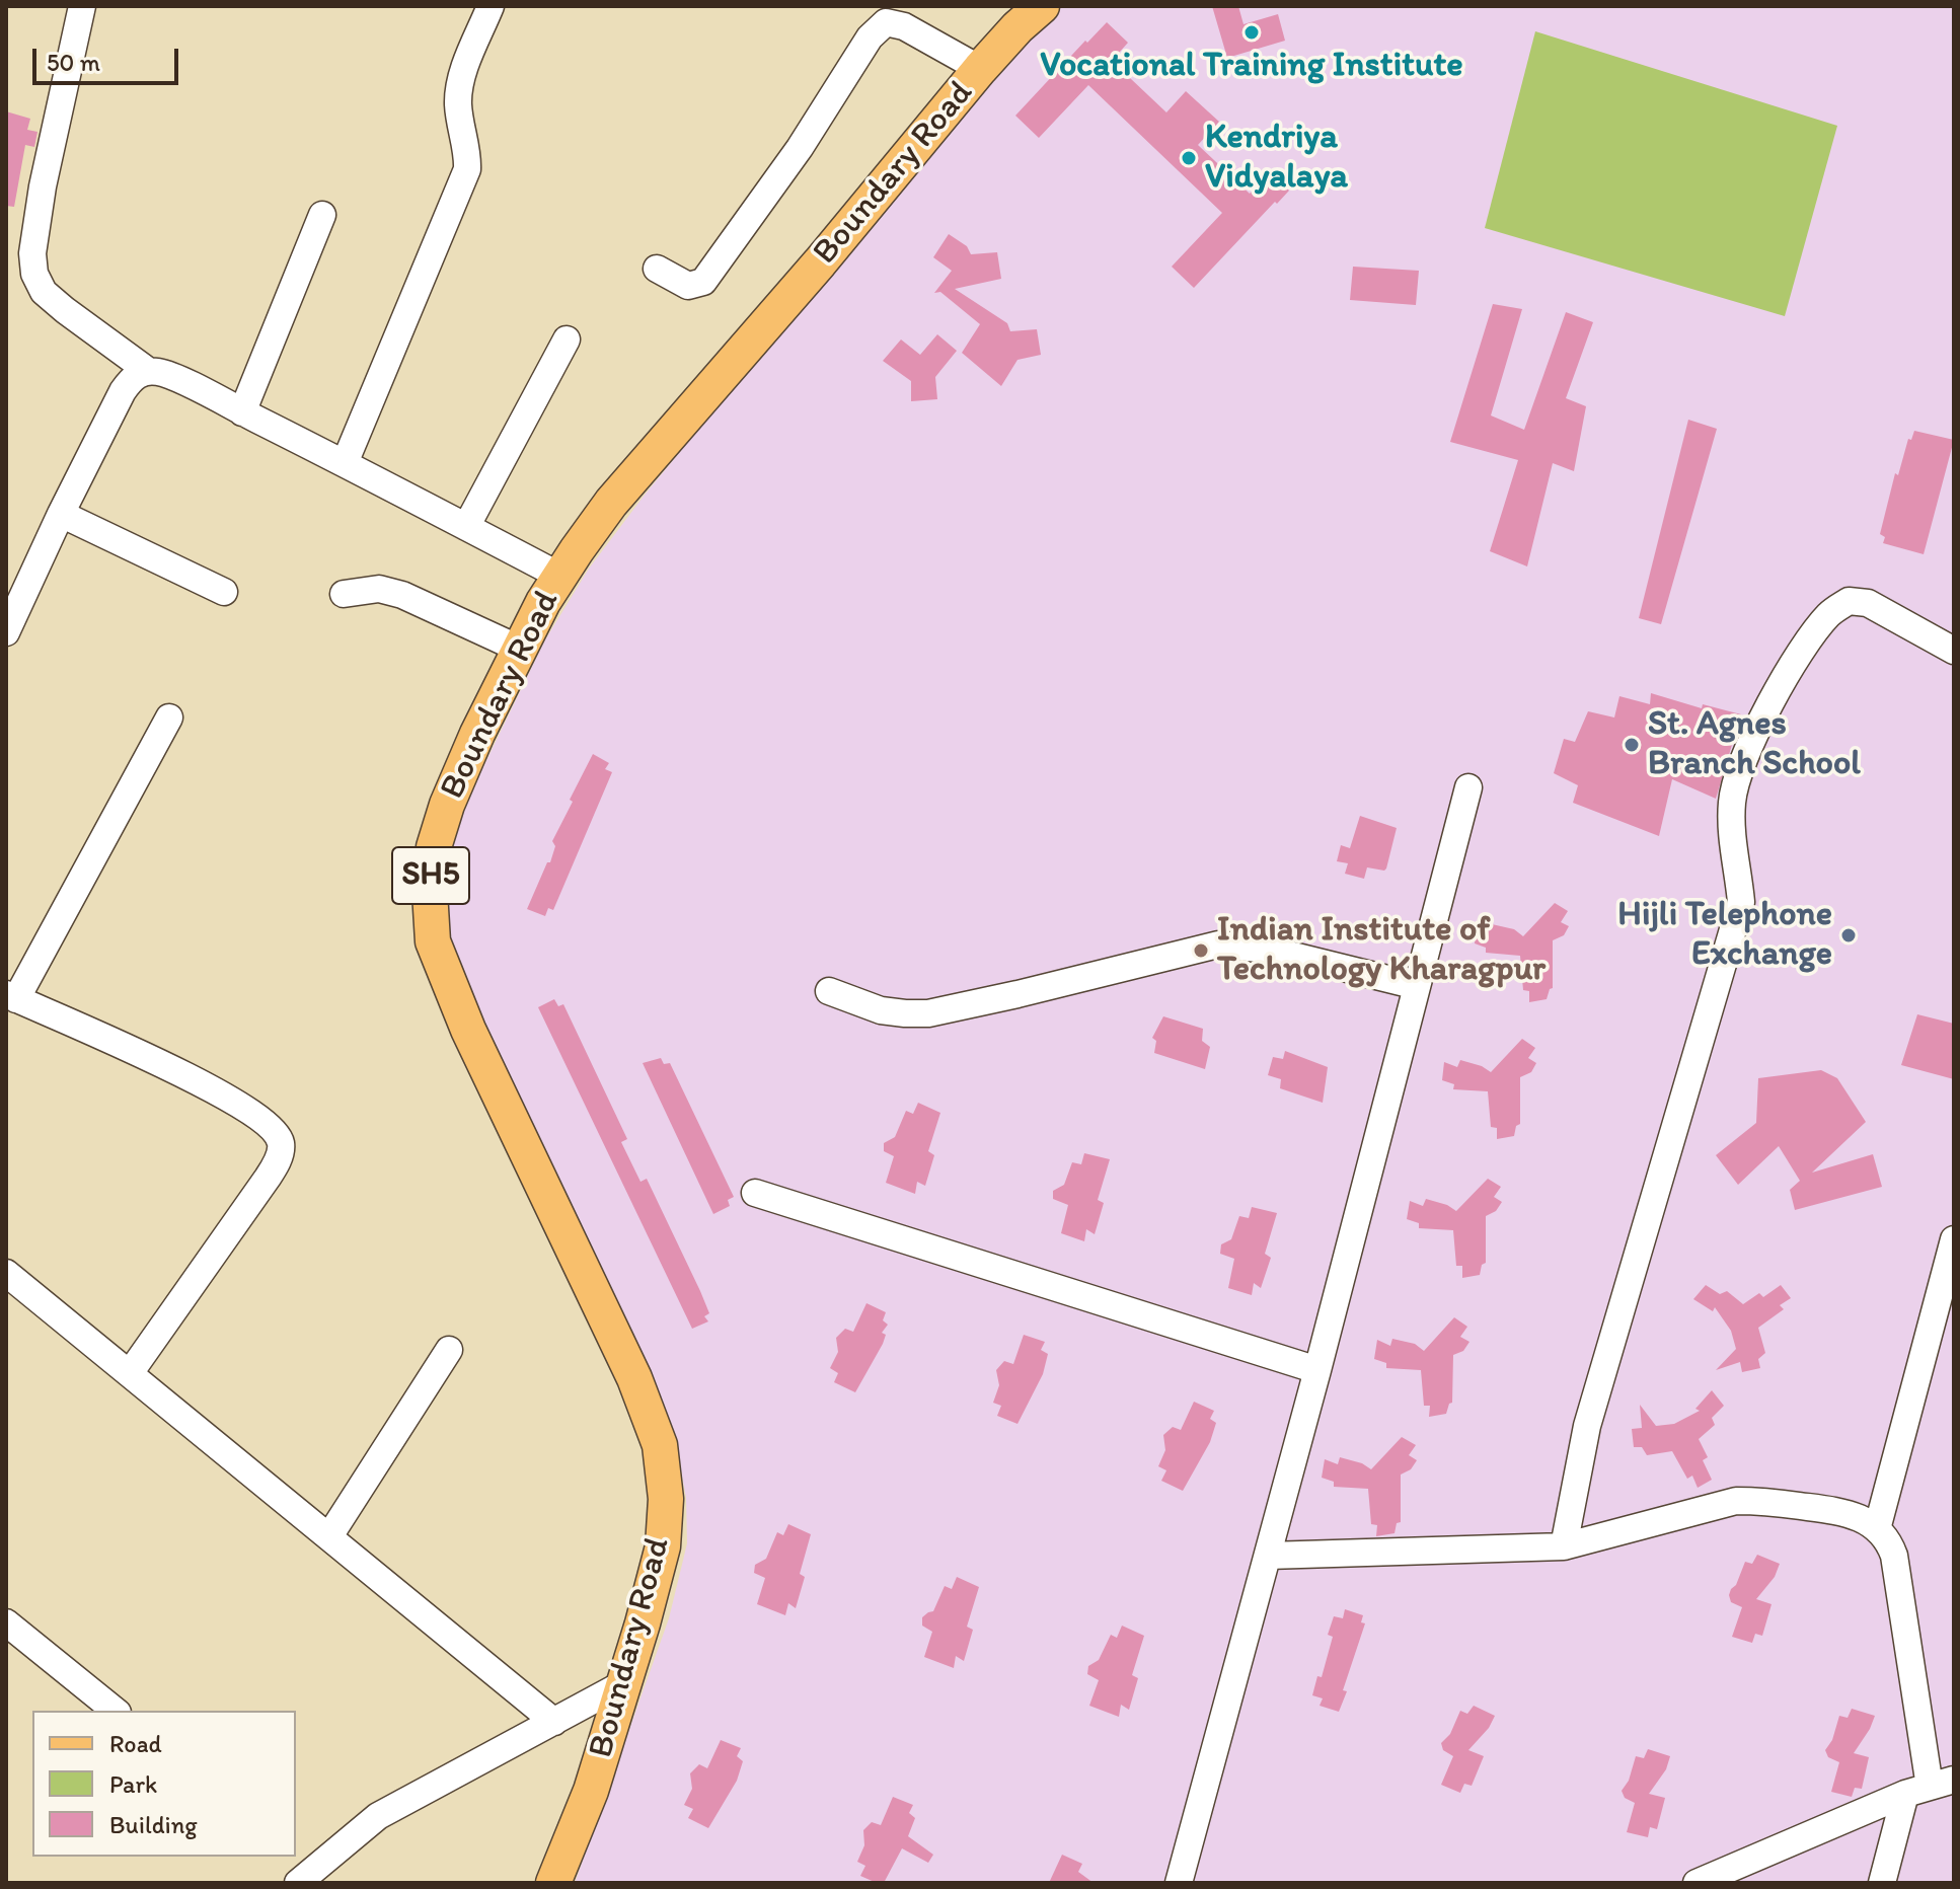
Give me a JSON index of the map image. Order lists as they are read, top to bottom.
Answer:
{
  "streets": {
    "main road": ["Boundary Road", "SH5"]
  },
  "places": [
    "Vocational Training Institute",
    "Kendriya Vidyalaya",
    "St. Agnes Branch School",
    "Hijli Telephone Exchange",
    "Indian Institute of Technology Kharagpur"
  ],
  "legend": ["Road", "Park", "Building"],
  "scale_bar": "50 m"
}
